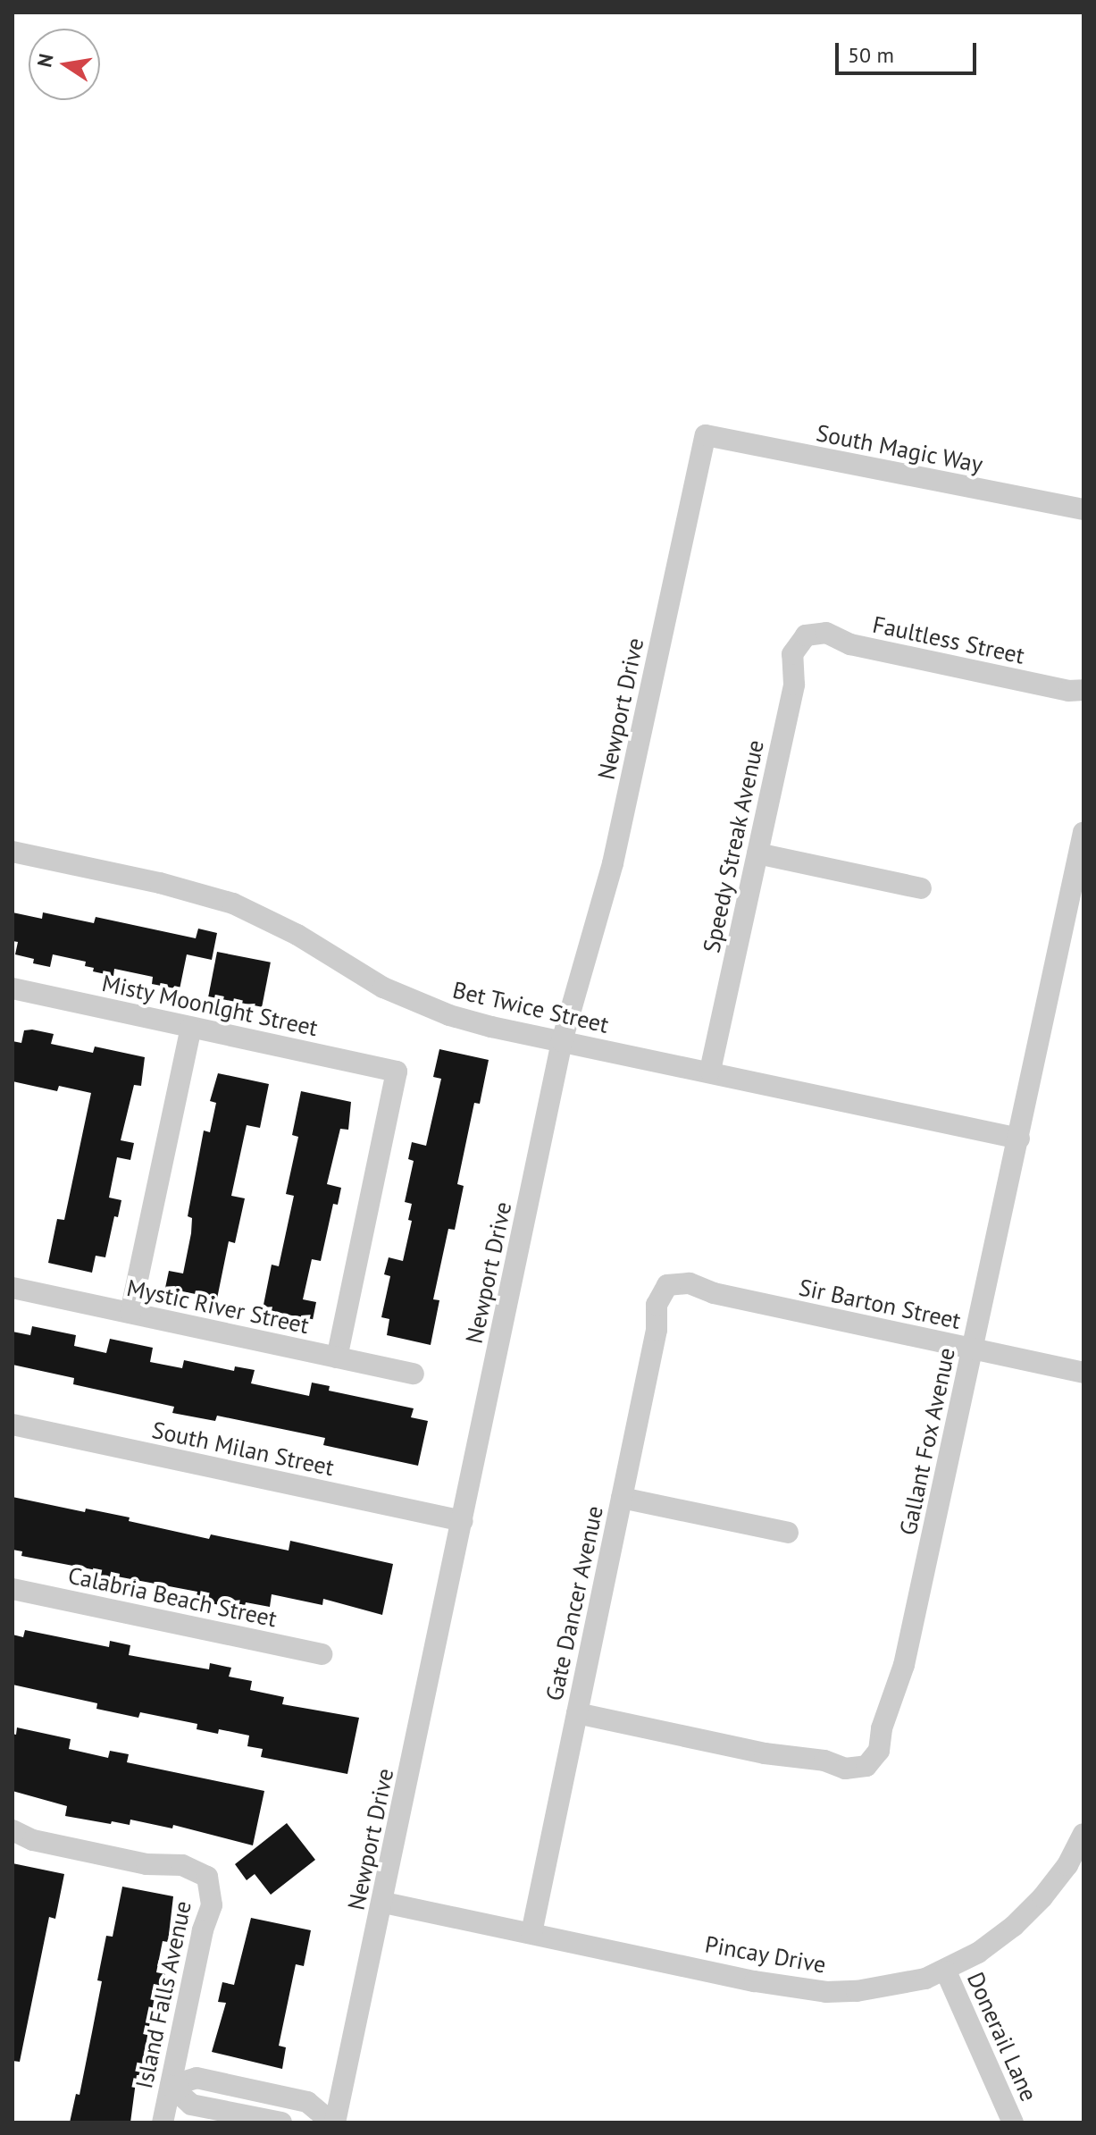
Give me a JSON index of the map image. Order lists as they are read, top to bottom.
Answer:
{
  "streets": {
    "street": [
      "South Magic Way",
      "Faultless Street",
      "Newport Drive",
      "Speedy Streak Avenue",
      "Misty Moonlght Street",
      "Bet Twice Street",
      "Sir Barton Street",
      "Mystic River Street",
      "Gallant Fox Avenue",
      "South Milan Street",
      "Calabria Beach Street",
      "Gate Dancer Avenue",
      "Pincay Drive",
      "Island Falls Avenue",
      "Donerail Lane"
    ]
  },
  "crossings": [
    ["South Magic Way", "Newport Drive"],
    ["Faultless Street", "Speedy Streak Avenue"],
    ["Newport Drive", "Bet Twice Street"],
    ["Newport Drive", "South Milan Street"],
    ["Newport Drive", "Pincay Drive"],
    ["Speedy Streak Avenue", "Bet Twice Street"],
    ["Misty Moonlght Street", "Mystic River Street"],
    ["Bet Twice Street", "Gallant Fox Avenue"],
    ["Sir Barton Street", "Gallant Fox Avenue"],
    ["Sir Barton Street", "Gate Dancer Avenue"],
    ["Gallant Fox Avenue", "Gate Dancer Avenue"],
    ["Gate Dancer Avenue", "Pincay Drive"],
    ["Pincay Drive", "Donerail Lane"]
  ],
  "scale_bar": "50 m",
  "north": "left"
}
